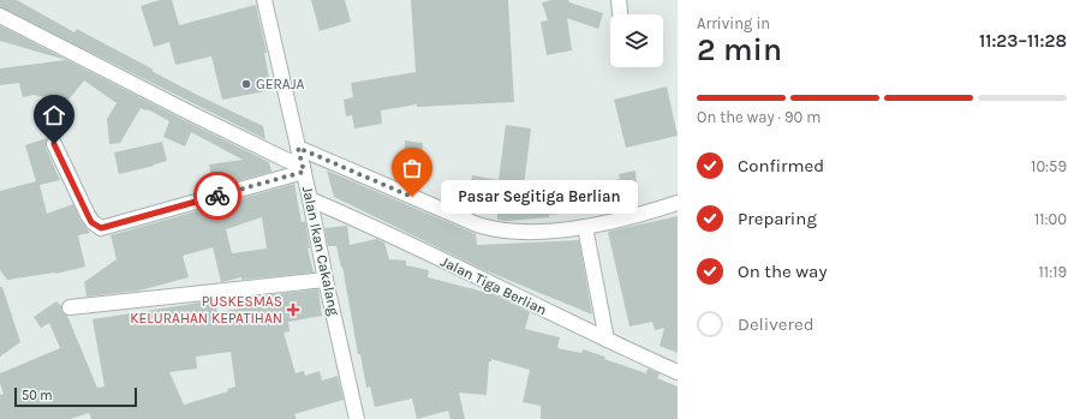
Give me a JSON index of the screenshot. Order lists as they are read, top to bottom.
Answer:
{
  "streets": {
    "street": ["Jalan Ikan Cakalang", "Jalan Tiga Berlian"]
  },
  "crossings": [
    ["Jalan Ikan Cakalang", "Jalan Tiga Berlian"]
  ],
  "places": {
    "other": ["GERAJA", "Pasar Segitiga Berlian"],
    "health": ["PUSKESMAS KELURAHAN KEPATIHAN"]
  },
  "scale_bar": "50 m",
  "page": {
    "heading": ["2 min", "Arriving in", "11:23–11:28"],
    "bar": "On the way · 90 m",
    "list": [
      ["Confirmed", "10:59"],
      ["Preparing", "11:00"],
      ["On the way", "11:19"],
      "Delivered"
    ],
    "bubble": "Pasar Segitiga Berlian",
    "scale": "50 m"
  }
}
